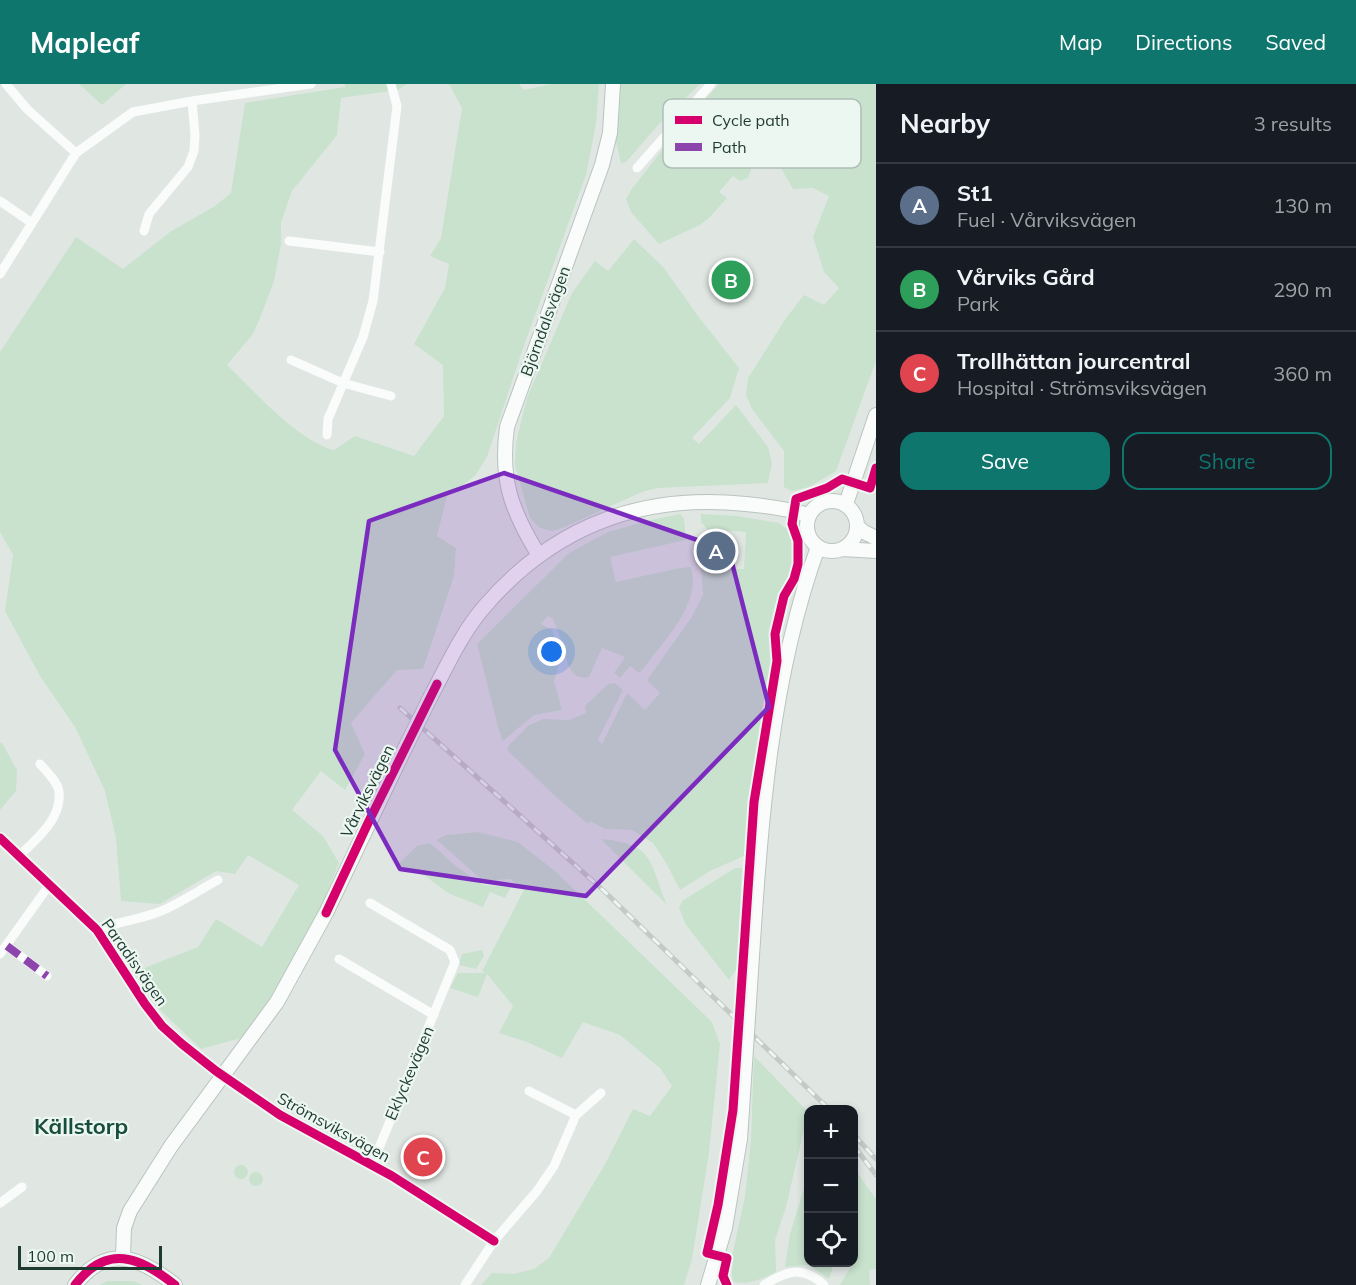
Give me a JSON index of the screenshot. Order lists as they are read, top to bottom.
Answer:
{
  "streets": {
    "street": [
      "Björndalsvägen",
      "Vårviksvägen",
      "Paradisvägen",
      "Eklyckevägen",
      "Strömsviksvägen"
    ]
  },
  "crossings": [
    ["Björndalsvägen", "Vårviksvägen"],
    ["Vårviksvägen", "Paradisvägen"],
    ["Vårviksvägen", "Strömsviksvägen"],
    ["Paradisvägen", "Strömsviksvägen"],
    ["Eklyckevägen", "Strömsviksvägen"]
  ],
  "districts": ["Källstorp"],
  "legend": ["Cycle path", "Path"],
  "scale_bar": "100 m",
  "page": {
    "header": "Mapleaf",
    "nav": ["Map", "Directions", "Saved"],
    "heading": ["Nearby", "3 results"],
    "list": [
      {
        "mark": "A",
        "name": "St1",
        "note": "Fuel · Vårviksvägen",
        "value": "130 m"
      },
      {
        "mark": "B",
        "name": "Vårviks Gård",
        "note": "Park",
        "value": "290 m"
      },
      {
        "mark": "C",
        "name": "Trollhättan jourcentral",
        "note": "Hospital · Strömsviksvägen",
        "value": "360 m"
      }
    ],
    "pins": ["B", "A", "C"],
    "buttons": ["Save", "Share"],
    "map_buttons": ["+", "−"],
    "scale": "100 m"
  }
}
